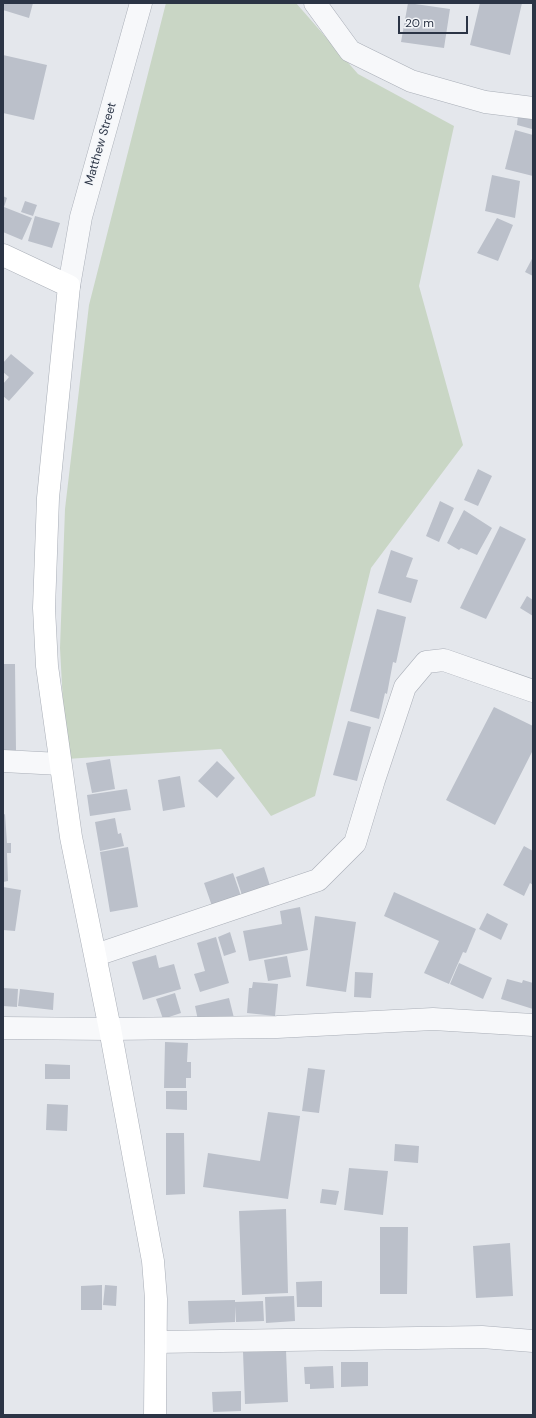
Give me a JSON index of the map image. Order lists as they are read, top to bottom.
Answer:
{
  "streets": {
    "street": ["Matthew Street"]
  },
  "scale_bar": "20 m"
}
